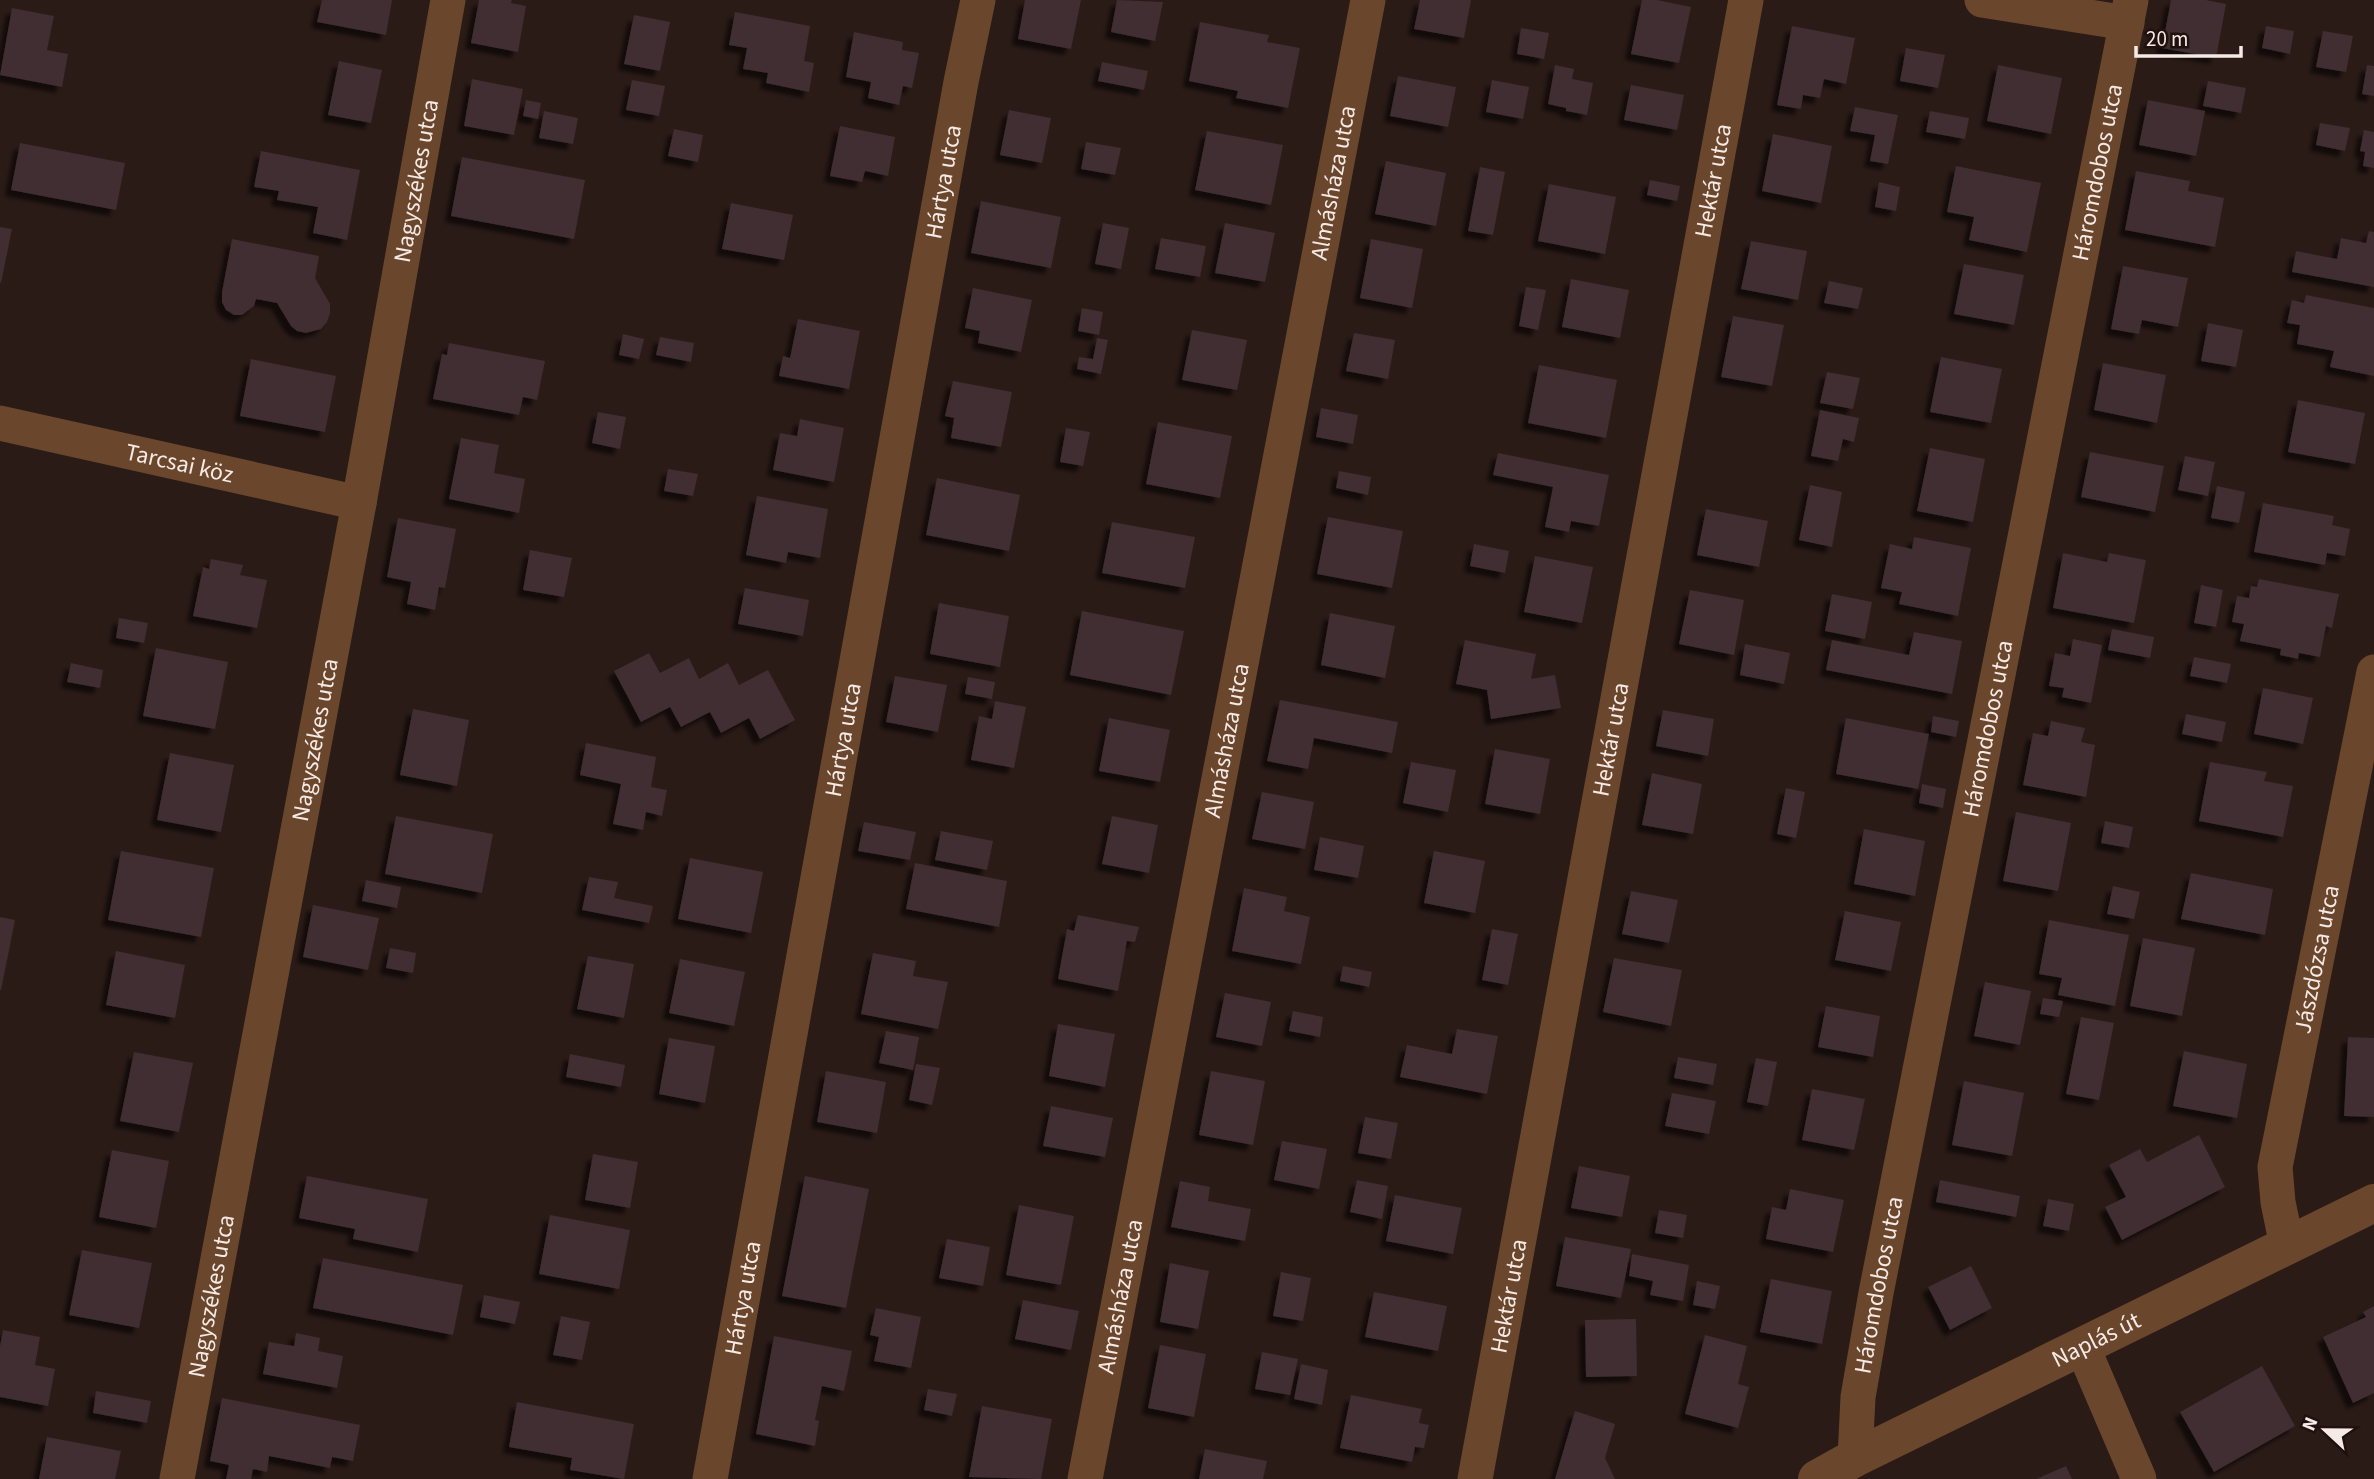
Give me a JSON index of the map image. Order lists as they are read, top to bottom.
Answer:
{
  "streets": {
    "street": [
      "Háromdobos utca",
      "Hártya utca",
      "Nagyszékes utca",
      "Hektár utca",
      "Almásháza utca",
      "Tarcsai köz",
      "Jászdózsa utca",
      "Naplás út"
    ]
  },
  "crossings": [
    ["Háromdobos utca", "Naplás út"],
    ["Nagyszékes utca", "Tarcsai köz"],
    ["Jászdózsa utca", "Naplás út"]
  ],
  "scale_bar": "20 m",
  "north": "left"
}
